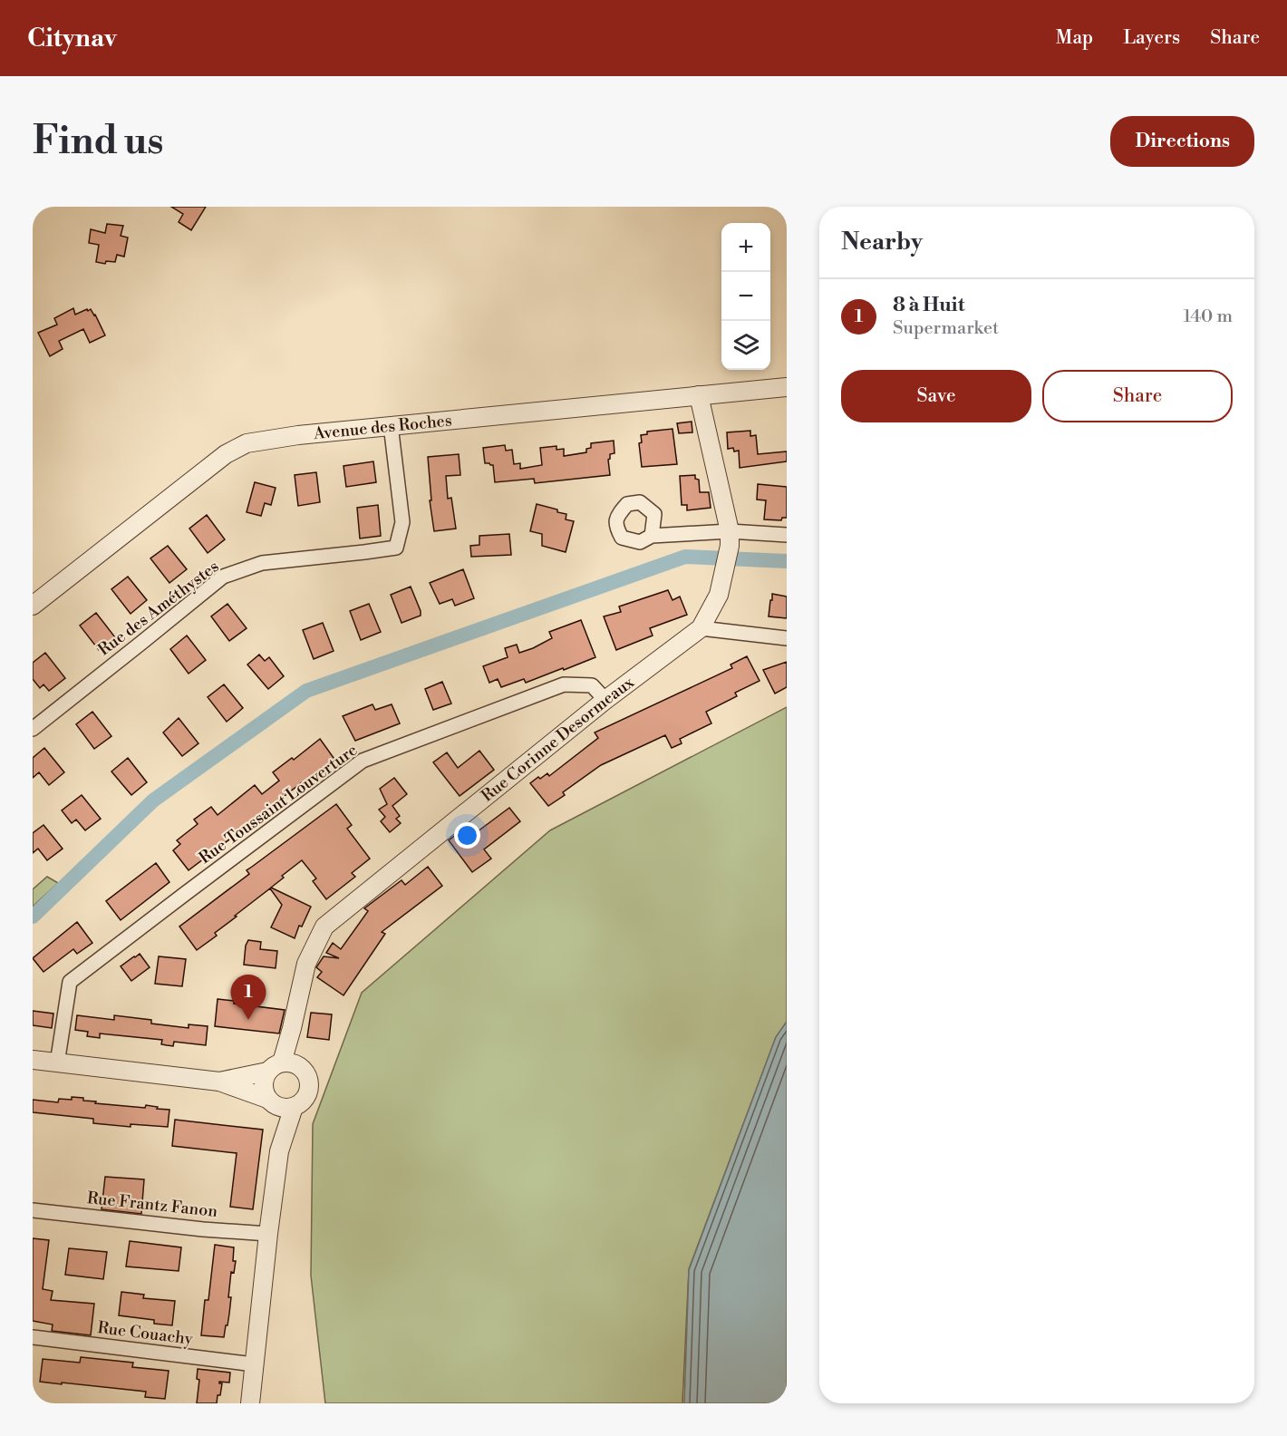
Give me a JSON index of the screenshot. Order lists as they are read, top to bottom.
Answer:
{
  "streets": {
    "street": [
      "Avenue des Roches",
      "Rue des Améthystes",
      "Rue Corinne Desormeaux",
      "Rue Toussaint Louverture",
      "Rue Frantz Fanon",
      "Rue Couachy"
    ]
  },
  "crossings": [
    ["Avenue des Roches", "Rue des Améthystes"],
    ["Rue Corinne Desormeaux", "Rue Toussaint Louverture"]
  ],
  "page": {
    "header": "Citynav",
    "nav": ["Map", "Layers", "Share"],
    "buttons": [
      "Directions",
      ["Save", "Share"]
    ],
    "title": "Find us",
    "heading": "Nearby",
    "map_buttons": ["+", "−"],
    "list": [
      {
        "mark": "1",
        "name": "8 à Huit",
        "note": "Supermarket",
        "value": "140 m"
      }
    ],
    "pins": "1"
  }
}
